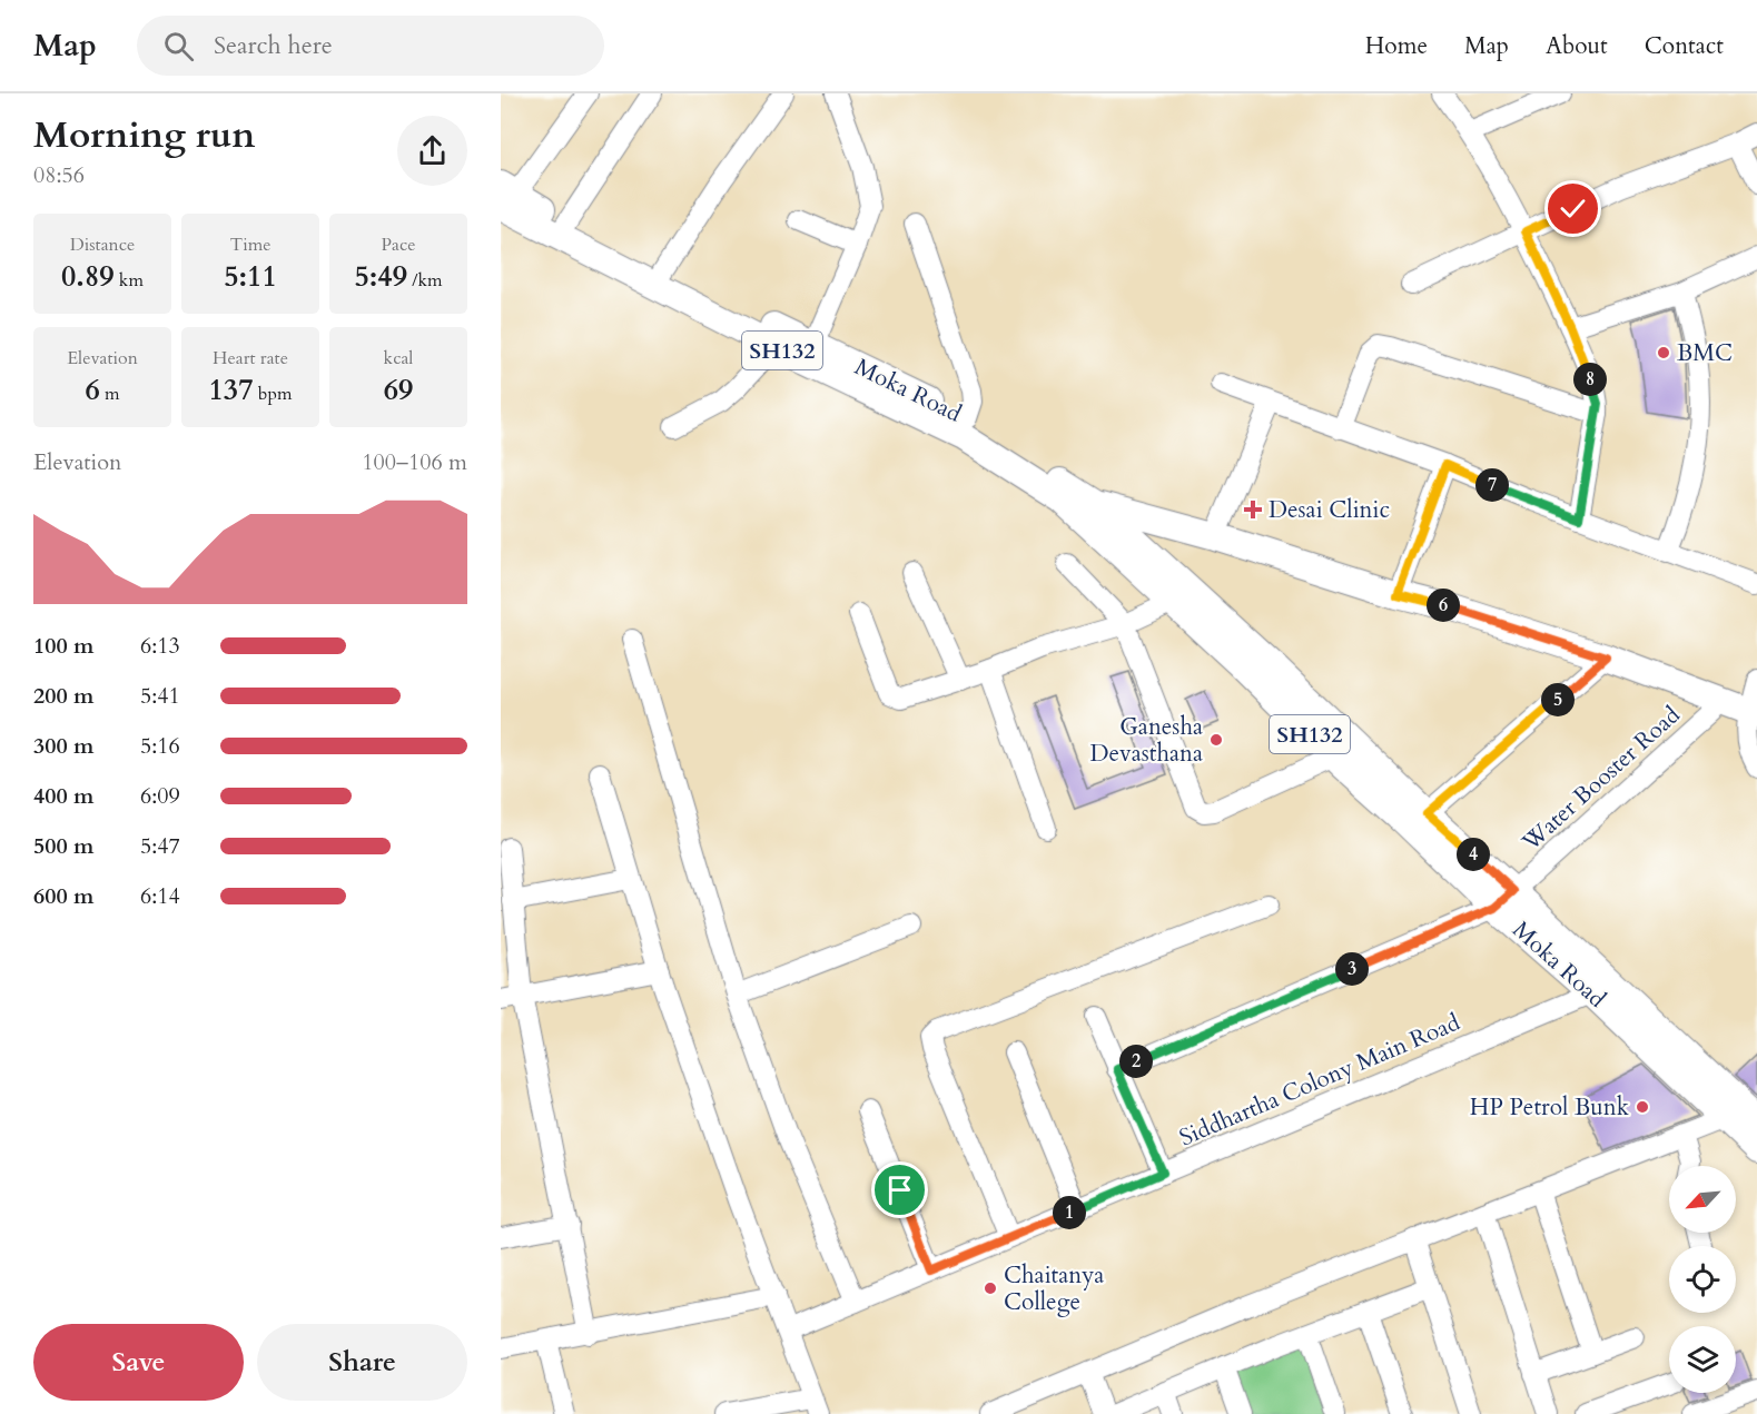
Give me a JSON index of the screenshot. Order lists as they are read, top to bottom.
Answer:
{
  "streets": {
    "main road": ["SH132", "Moka Road"],
    "street": ["Water Booster Road", "Siddhartha Colony Main Road"]
  },
  "crossings": [
    ["SH132", "Moka Road"],
    ["Moka Road", "Water Booster Road"],
    ["Moka Road", "Siddhartha Colony Main Road"]
  ],
  "places": {
    "other": [
      "BMC",
      "Ganesha Devasthana",
      "HP Petrol Bunk",
      "Chaitanya College"
    ],
    "health": ["Desai Clinic"]
  },
  "north": "bottom left",
  "page": {
    "header": "Map",
    "search": "Search here",
    "nav": [
      "Home",
      "Map",
      "About",
      "Contact"
    ],
    "heading": ["Morning run", "08:56"],
    "stats": [
      ["Distance", "0.89 km"],
      ["Time", "5:11"],
      ["Pace", "5:49 /km"],
      ["Elevation", "6 m"],
      ["Heart rate", "137 bpm"],
      ["kcal", "69"]
    ],
    "pins": [
      "8",
      "7",
      "6",
      "5",
      "4",
      "3",
      "2",
      "1"
    ],
    "chart": ["Elevation", "100–106 m"],
    "list": [
      {
        "name": "100 m",
        "note": "6:13"
      },
      {
        "name": "200 m",
        "note": "5:41"
      },
      {
        "name": "300 m",
        "note": "5:16"
      },
      {
        "name": "400 m",
        "note": "6:09"
      },
      {
        "name": "500 m",
        "note": "5:47"
      },
      {
        "name": "600 m",
        "note": "6:14"
      }
    ],
    "buttons": ["Save", "Share"]
  }
}
